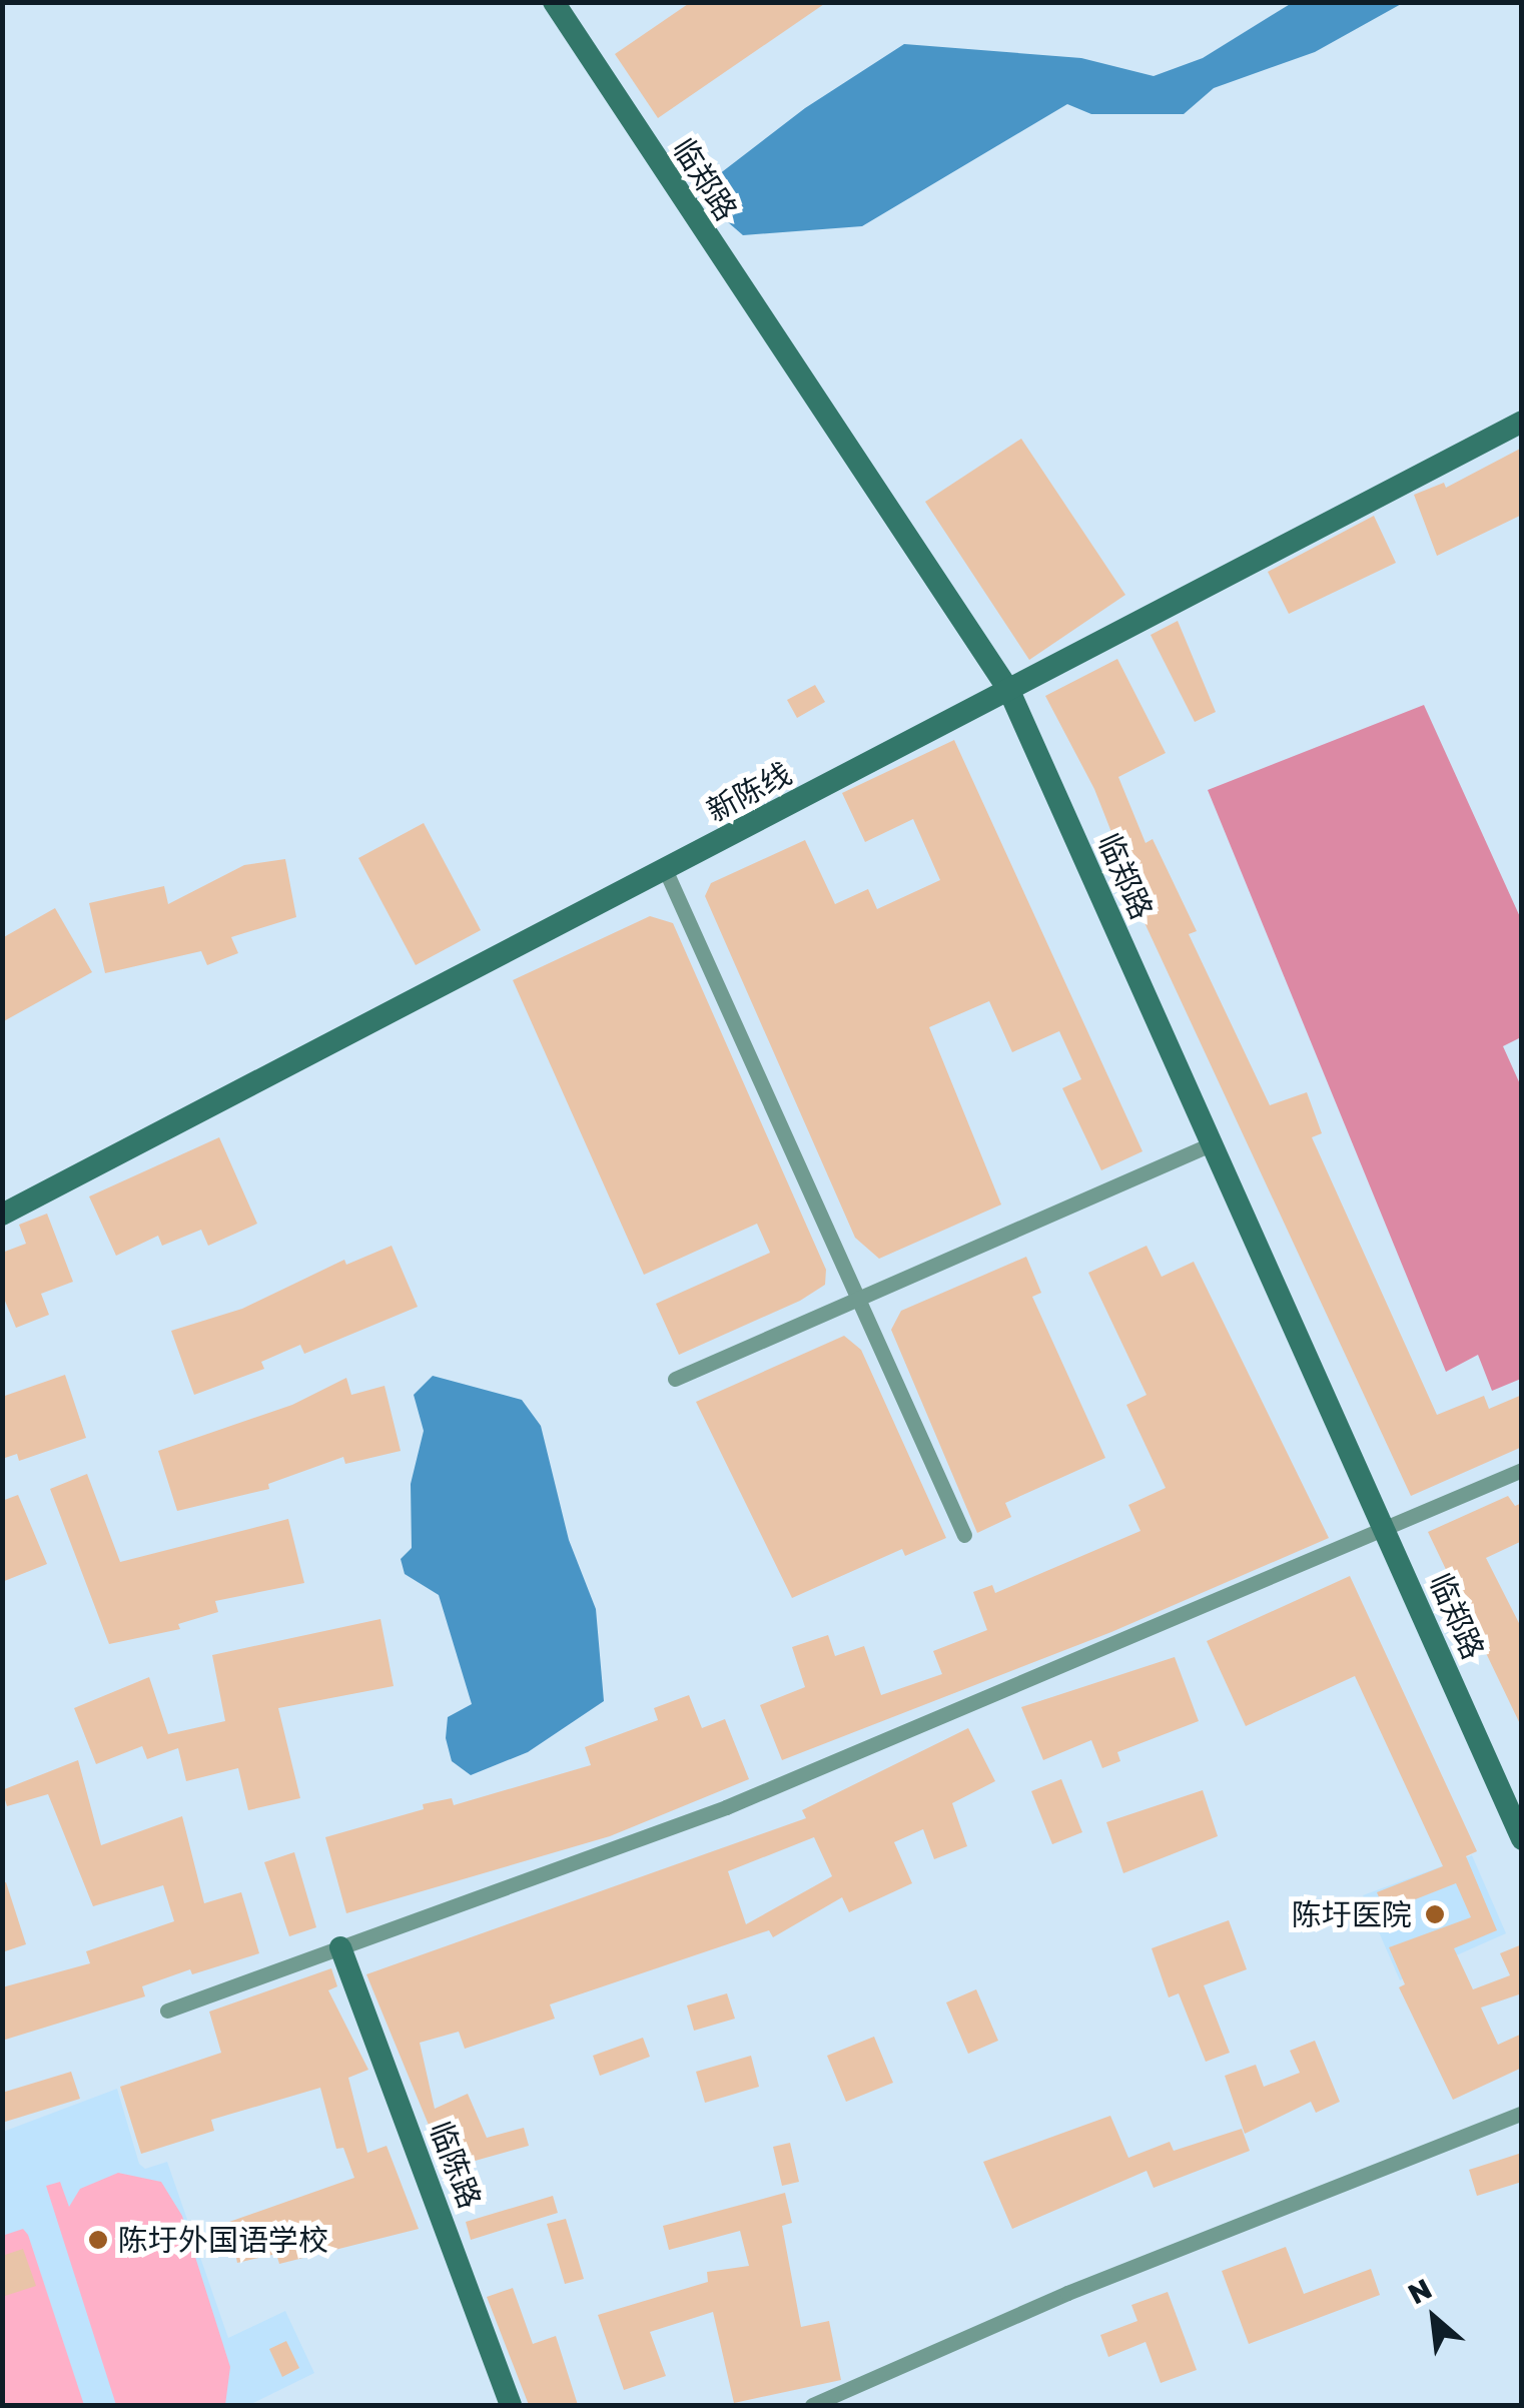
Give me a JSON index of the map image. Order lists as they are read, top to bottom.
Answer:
{
  "streets": {
    "street": ["临郑路", "新陈线", "临陈路"]
  },
  "crossings": [
    ["临郑路", "新陈线"]
  ],
  "places": ["陈圩医院", "陈圩外国语学校"],
  "north": "top left"
}
